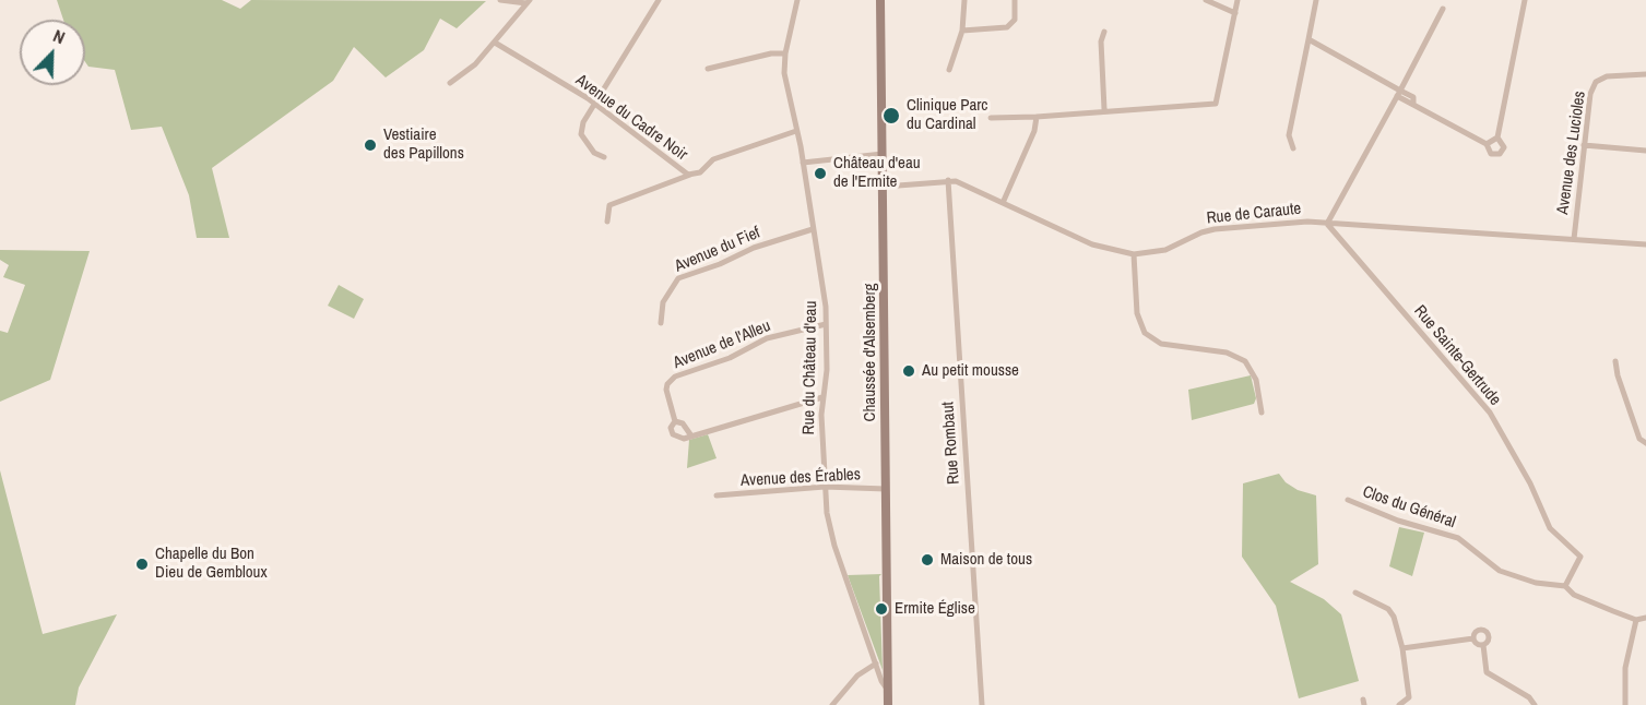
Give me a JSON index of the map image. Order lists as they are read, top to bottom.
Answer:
{
  "streets": {
    "main road": ["Chaussée d'Alsemberg"],
    "street": [
      "Avenue du Cadre Noir",
      "Avenue des Lucioles",
      "Rue de Caraute",
      "Avenue du Fief",
      "Avenue de l'Alleu",
      "Rue Sainte-Gertrude",
      "Rue du Château d'eau",
      "Rue Rombaut",
      "Avenue des Érables",
      "Clos du Général"
    ]
  },
  "crossings": [
    ["Avenue des Lucioles", "Rue de Caraute"],
    ["Rue de Caraute", "Chaussée d'Alsemberg"],
    ["Rue de Caraute", "Rue Sainte-Gertrude"],
    ["Rue de Caraute", "Rue Rombaut"],
    ["Avenue du Fief", "Rue du Château d'eau"],
    ["Avenue de l'Alleu", "Rue du Château d'eau"],
    ["Chaussée d'Alsemberg", "Rue du Château d'eau"],
    ["Chaussée d'Alsemberg", "Avenue des Érables"],
    ["Rue Sainte-Gertrude", "Clos du Général"],
    ["Rue du Château d'eau", "Avenue des Érables"]
  ],
  "places": [
    "Clinique Parc du Cardinal",
    "Vestiaire des Papillons",
    "Château d'eau de l'Ermite",
    "Au petit mousse",
    "Maison de tous",
    "Chapelle du Bon Dieu de Gembloux",
    "Ermite Église"
  ],
  "north": "top right"
}
